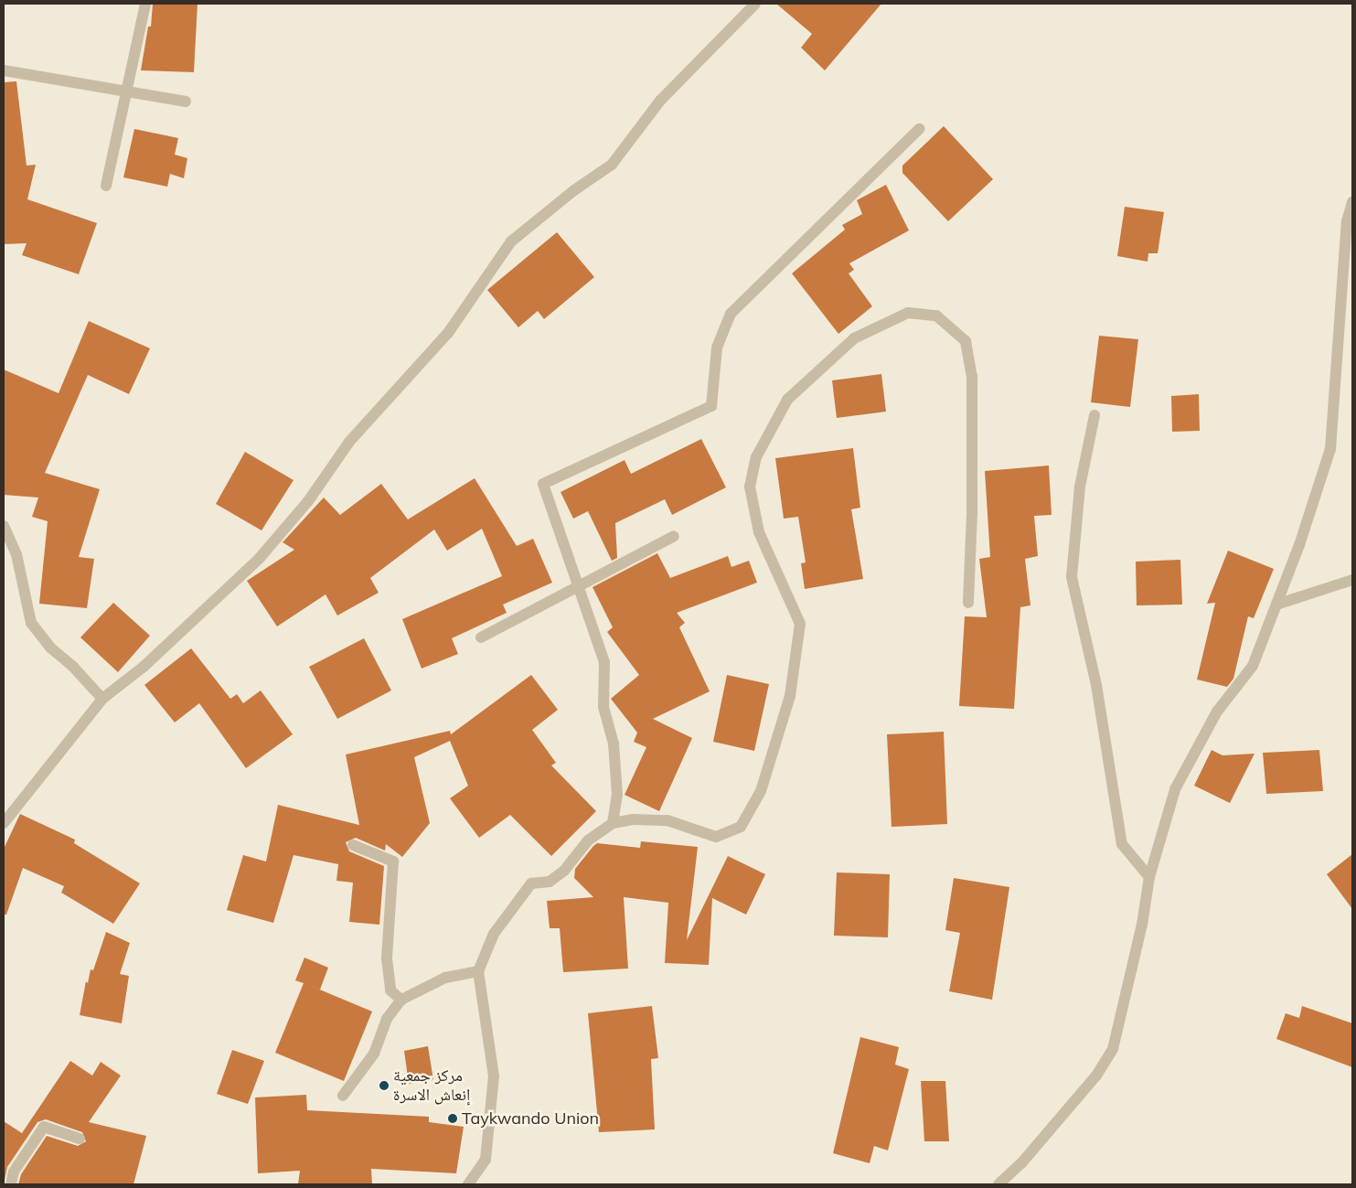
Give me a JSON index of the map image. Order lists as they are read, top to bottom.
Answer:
{
  "places": ["مركز جمعية إنعاش الاسرة", "Taykwando Union"]
}
